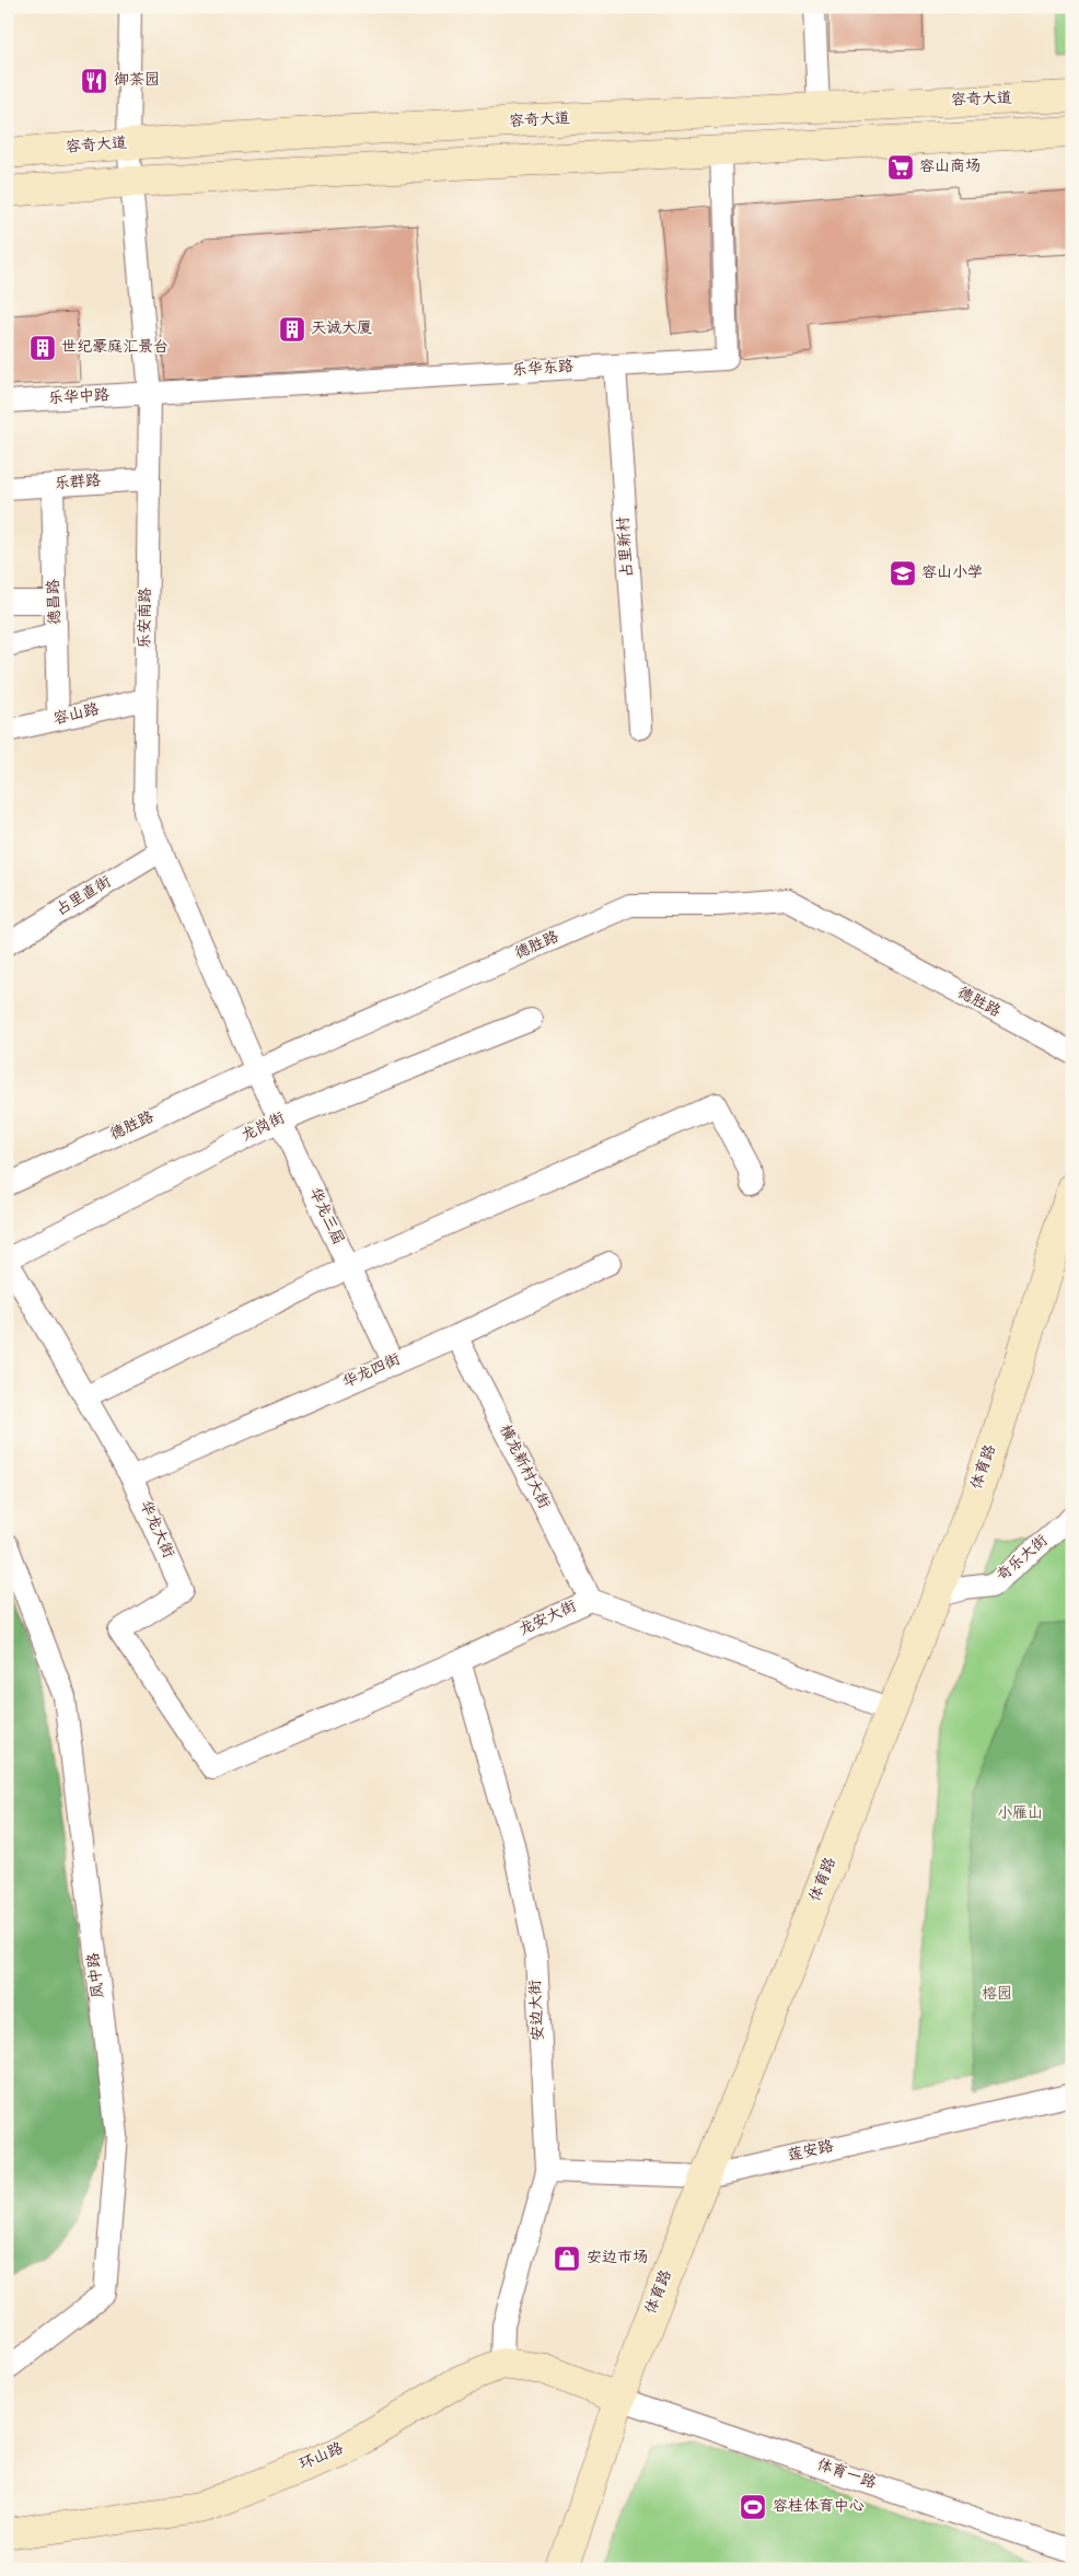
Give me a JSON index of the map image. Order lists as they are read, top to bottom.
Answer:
{
  "streets": {
    "main road": ["容奇大道", "体育路", "环山路"],
    "street": [
      "乐华东路",
      "乐华中路",
      "乐群路",
      "占里新村",
      "德昌路",
      "乐安南路",
      "容山路",
      "占里直街",
      "德胜路",
      "龙岗街",
      "华龙三届",
      "华龙四街",
      "横龙新村大街",
      "华龙大街",
      "奇乐大街",
      "龙安大街",
      "凤中路",
      "安边大街",
      "莲安路",
      "体育一路"
    ]
  },
  "crossings": [
    ["容奇大道", "乐安南路"],
    ["乐华东路", "乐华中路"],
    ["乐华东路", "占里新村"],
    ["乐华东路", "乐安南路"],
    ["乐华中路", "乐安南路"],
    ["乐群路", "德昌路"],
    ["乐群路", "乐安南路"],
    ["德昌路", "容山路"],
    ["乐安南路", "容山路"],
    ["乐安南路", "占里直街"],
    ["乐安南路", "德胜路"],
    ["乐安南路", "华龙三届"],
    ["德胜路", "华龙三届"],
    ["龙岗街", "华龙三届"],
    ["龙岗街", "华龙大街"],
    ["华龙三届", "华龙四街"],
    ["华龙四街", "横龙新村大街"],
    ["华龙四街", "华龙大街"],
    ["横龙新村大街", "龙安大街"],
    ["体育路", "奇乐大街"],
    ["体育路", "龙安大街"],
    ["体育路", "莲安路"],
    ["体育路", "环山路"],
    ["体育路", "体育一路"],
    ["华龙大街", "龙安大街"],
    ["龙安大街", "安边大街"],
    ["安边大街", "莲安路"],
    ["安边大街", "环山路"],
    ["环山路", "体育一路"]
  ],
  "parks": ["小雁山", "榕园"],
  "places": {
    "restaurant": ["御茶园"],
    "supermarket": ["容山商场"],
    "building": ["天诚大厦", "世纪豪庭汇景台"],
    "school or university": ["容山小学"],
    "shop": ["安边市场"],
    "sports": ["容桂体育中心"]
  }
}
